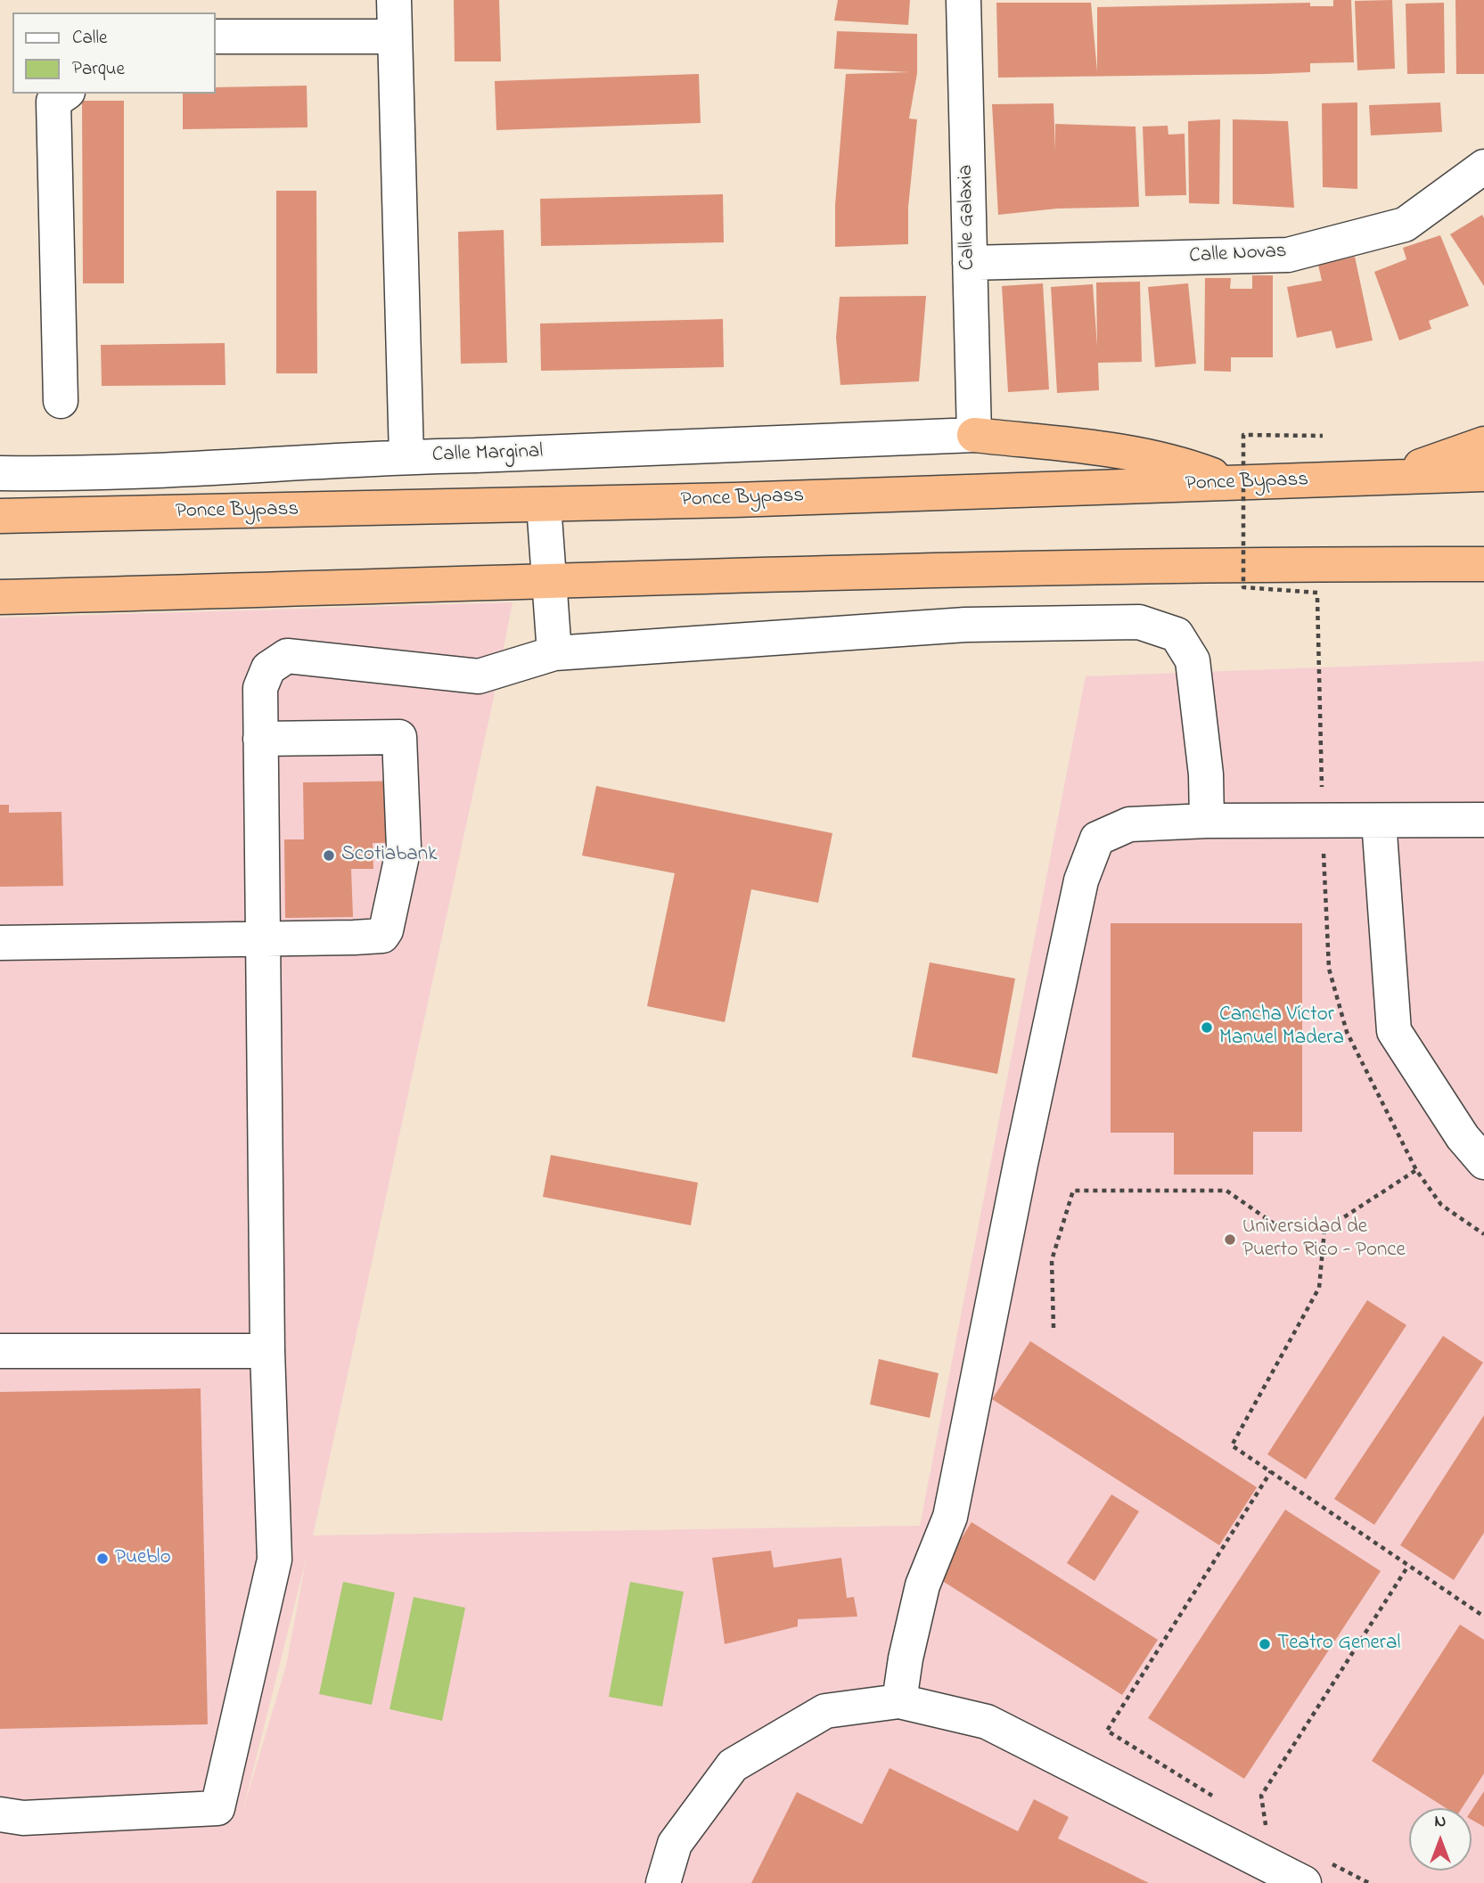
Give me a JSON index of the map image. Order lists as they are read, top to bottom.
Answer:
{
  "streets": {
    "highway": ["Ponce Bypass"],
    "street": ["Calle Galaxia", "Calle Novas", "Calle Marginal"]
  },
  "crossings": [
    ["Calle Galaxia", "Calle Novas"],
    ["Calle Galaxia", "Calle Marginal"]
  ],
  "places": [
    "Scotiabank",
    "Cancha Víctor Manuel Madera",
    "Universidad de Puerto Rico - Ponce",
    "Pueblo",
    "Teatro General"
  ],
  "legend": ["Calle", "Parque"],
  "north": "top"
}
